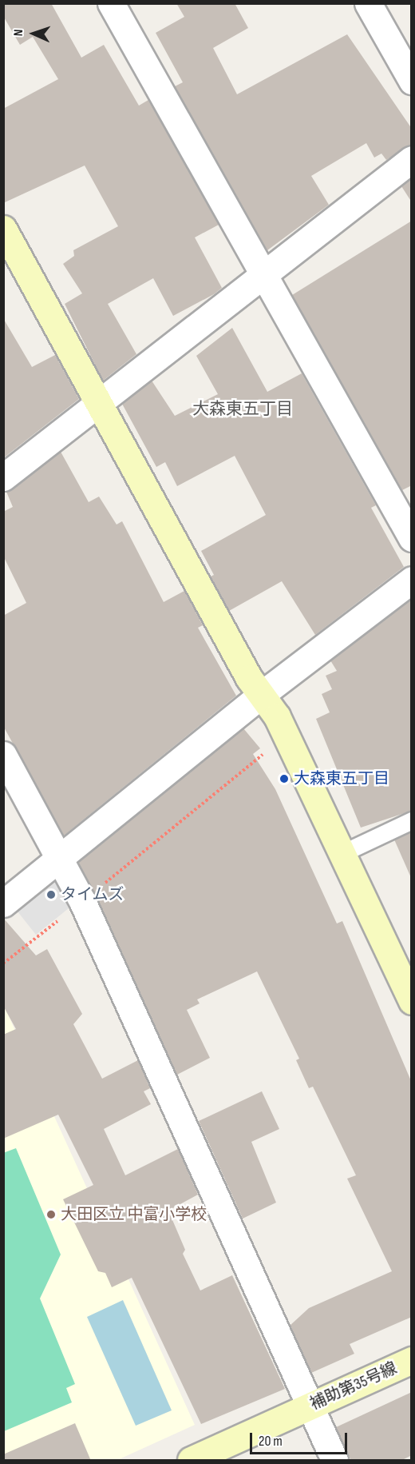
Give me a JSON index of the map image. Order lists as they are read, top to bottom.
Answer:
{
  "streets": {
    "street": ["補助第35号線"]
  },
  "districts": ["大森東五丁目"],
  "places": ["大森東五丁目", "タイムズ", "大田区立 中富小学校"],
  "scale_bar": "20 m",
  "north": "left"
}
